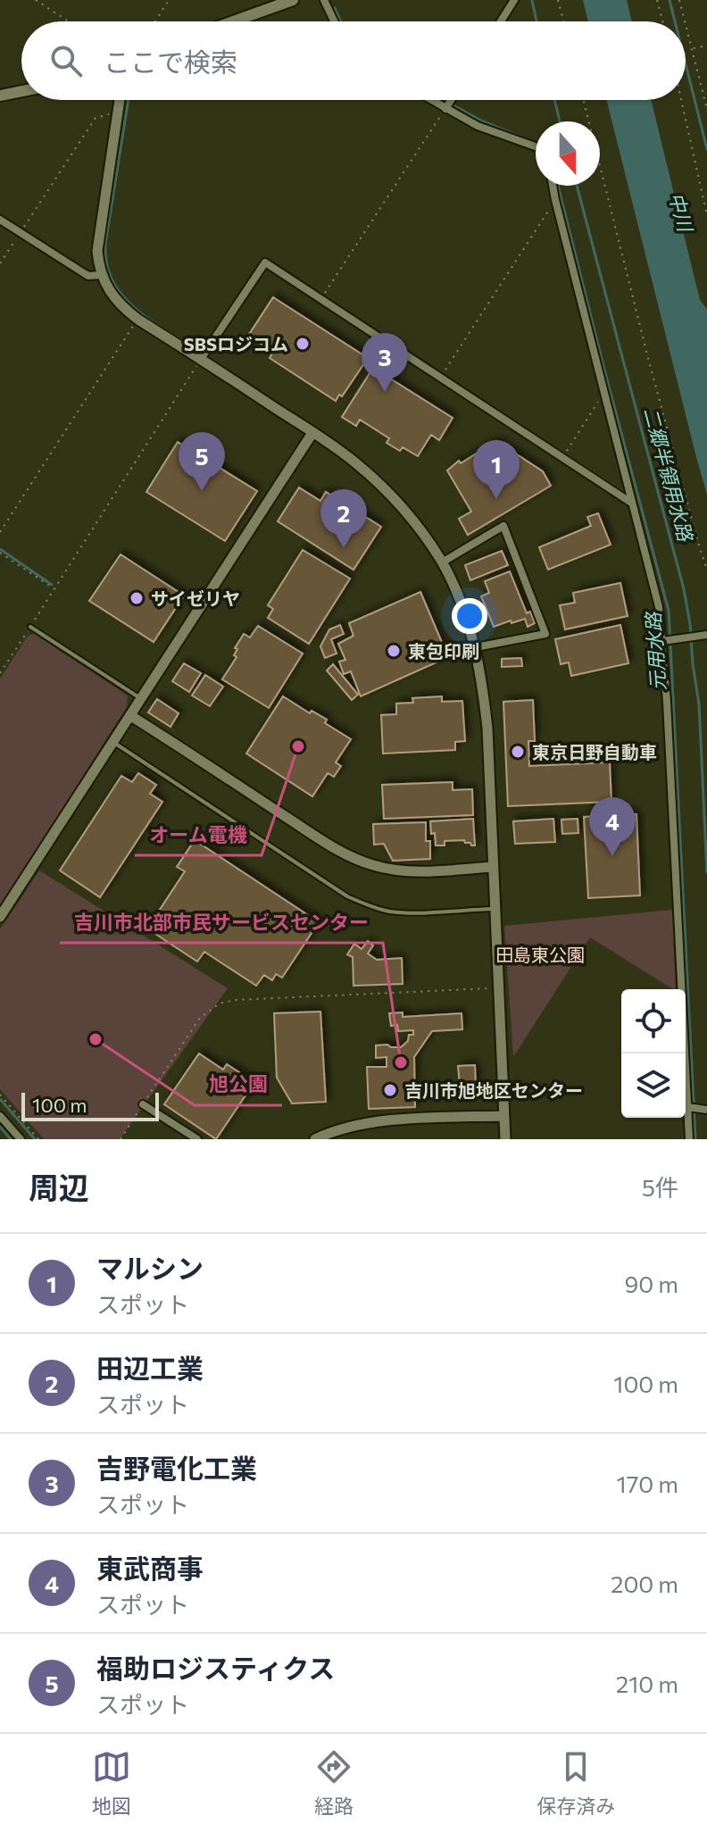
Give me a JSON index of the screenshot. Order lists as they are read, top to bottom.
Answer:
{
  "water": ["中川", "二郷半領用水路", "元用水路"],
  "parks": ["田島東公園"],
  "places": [
    "SBSロジコム",
    "サイゼリヤ",
    "東包印刷",
    "オーム電機",
    "東京日野自動車",
    "旭公園",
    "吉川市北部市民サービスセンター",
    "吉川市旭地区センター"
  ],
  "scale_bar": "100 m",
  "north": "bottom",
  "page": {
    "search": "ここで検索",
    "pins": [
      "3",
      "5",
      "1",
      "2",
      "4"
    ],
    "scale": "100 m",
    "heading": ["周辺", "5件"],
    "list": [
      {
        "mark": "1",
        "name": "マルシン",
        "note": "スポット",
        "value": "90 m"
      },
      {
        "mark": "2",
        "name": "田辺工業",
        "note": "スポット",
        "value": "100 m"
      },
      {
        "mark": "3",
        "name": "吉野電化工業",
        "note": "スポット",
        "value": "170 m"
      },
      {
        "mark": "4",
        "name": "東武商事",
        "note": "スポット",
        "value": "200 m"
      },
      {
        "mark": "5",
        "name": "福助ロジスティクス",
        "note": "スポット",
        "value": "210 m"
      }
    ],
    "nav": ["地図", "経路", "保存済み"]
  }
}
